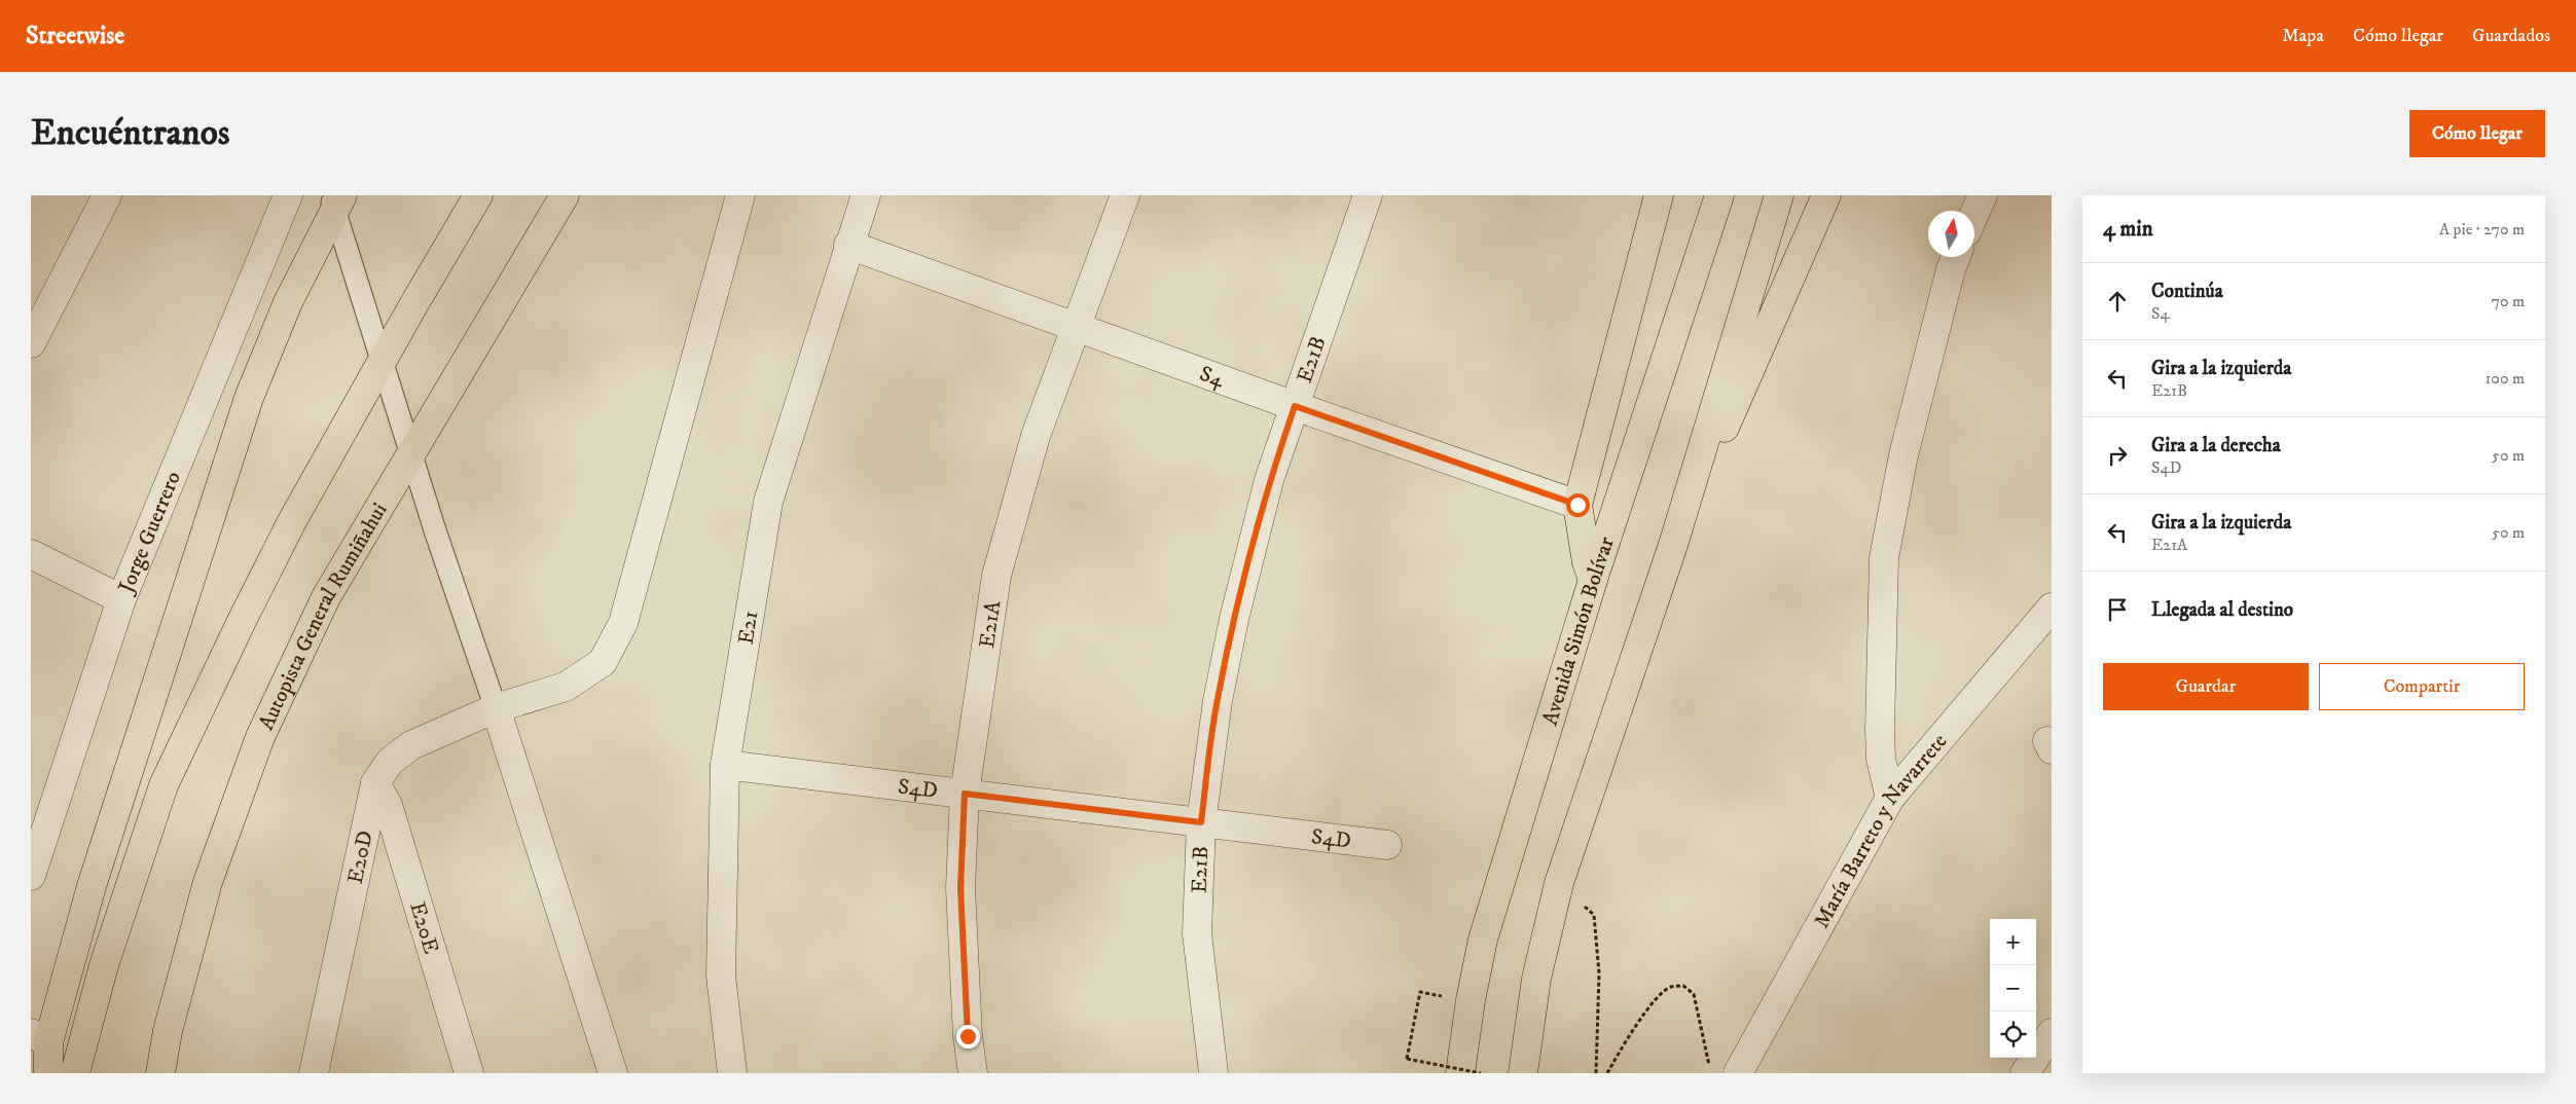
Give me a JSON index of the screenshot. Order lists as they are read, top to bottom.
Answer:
{
  "streets": {
    "highway": ["Autopista General Rumiñahui", "Avenida Simón Bolívar"],
    "street": [
      "E21B",
      "S4",
      "Jorge Guerrero",
      "E21A",
      "E21",
      "S4D",
      "María Barreto y Navarrete",
      "E20D",
      "E20E"
    ]
  },
  "crossings": [
    ["E21B", "S4"],
    ["E21B", "S4D"],
    ["S4", "E21A"],
    ["S4", "E21"],
    ["E21A", "S4D"],
    ["E21", "S4D"],
    ["E20D", "E20E"]
  ],
  "north": "top",
  "page": {
    "header": "Streetwise",
    "nav": ["Mapa", "Cómo llegar", "Guardados"],
    "buttons": [
      "Cómo llegar",
      ["Guardar", "Compartir"]
    ],
    "title": "Encuéntranos",
    "heading": ["4 min", "A pie · 270 m"],
    "list": [
      ["Continúa", "S4", "70 m"],
      ["Gira a la izquierda", "E21B", "100 m"],
      ["Gira a la derecha", "S4D", "50 m"],
      ["Gira a la izquierda", "E21A", "50 m"],
      "Llegada al destino"
    ],
    "map_buttons": ["+", "−"]
  }
}
